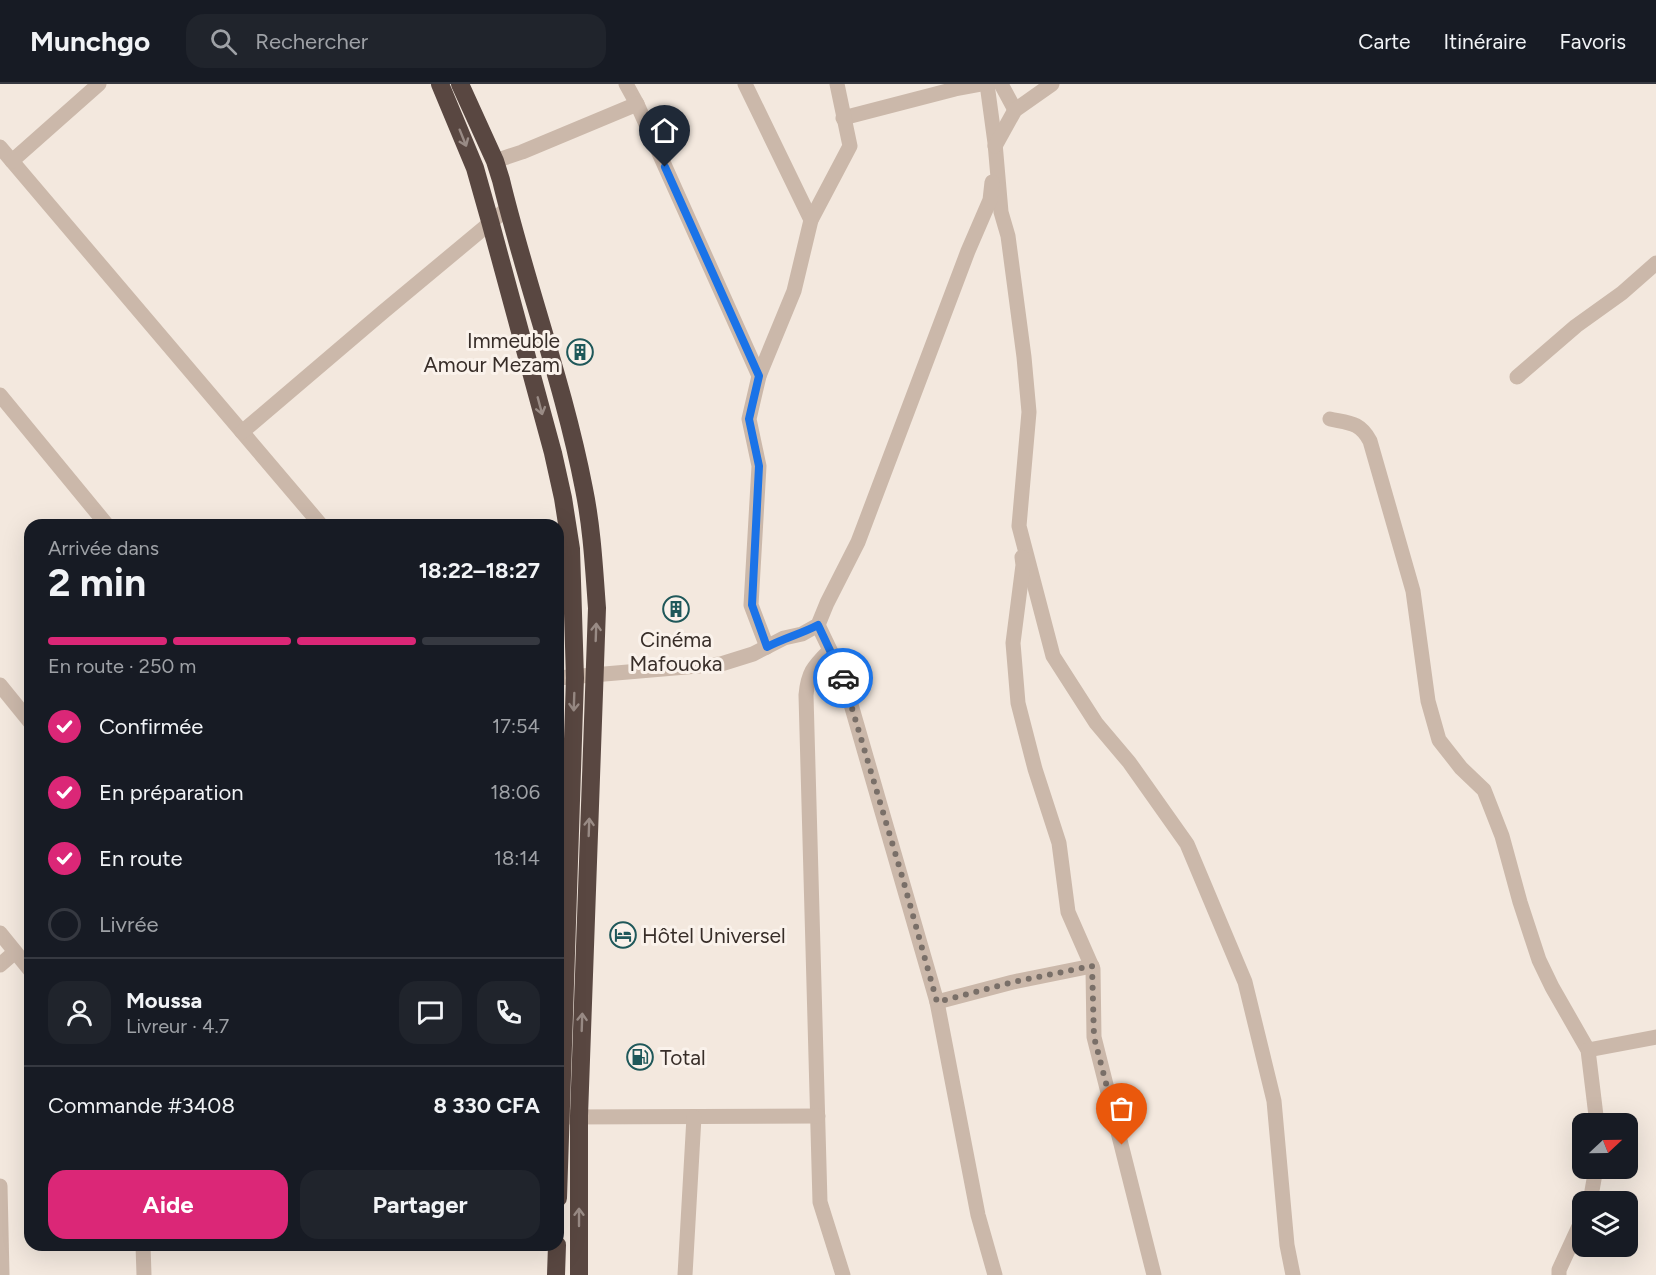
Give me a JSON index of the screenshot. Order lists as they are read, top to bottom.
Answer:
{
  "places": {
    "building": ["Immeuble Amour Mezam", "Cinéma Mafouoka"],
    "hotel": ["Hôtel Universel"],
    "fuel station": ["Total"]
  },
  "north": "right",
  "page": {
    "header": "Munchgo",
    "search": "Rechercher",
    "nav": ["Carte", "Itinéraire", "Favoris"],
    "heading": ["2 min", "Arrivée dans", "18:22–18:27"],
    "panel": [
      "Moussa",
      "Livreur · 4.7",
      "Commande #3408",
      "8 330 CFA"
    ],
    "bar": "En route · 250 m",
    "list": [
      ["Confirmée", "17:54"],
      ["En préparation", "18:06"],
      ["En route", "18:14"],
      "Livrée"
    ],
    "buttons": ["Aide", "Partager"]
  }
}
